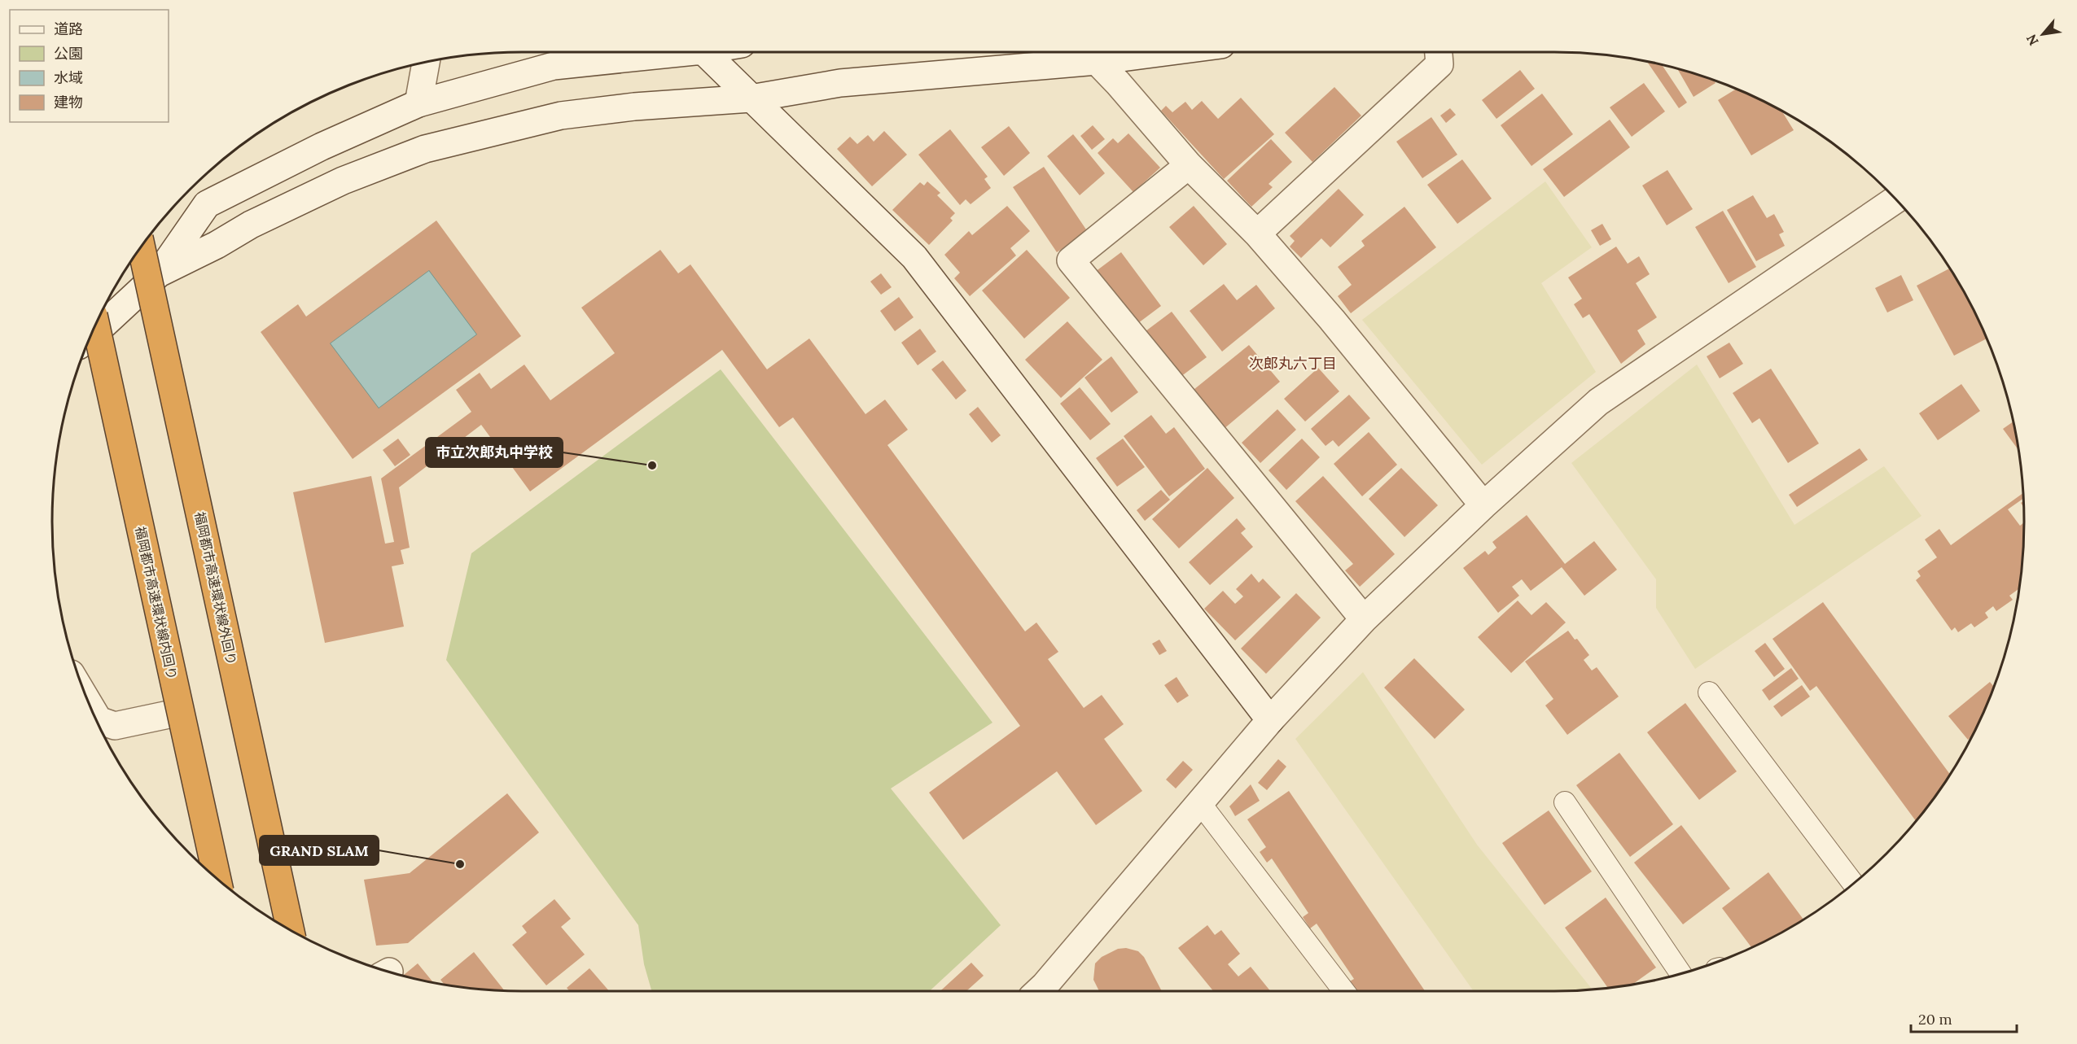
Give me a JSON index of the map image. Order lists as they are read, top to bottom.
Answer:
{
  "streets": {
    "highway": ["福岡都市高速環状線外回り", "福岡都市高速環状線内回り"]
  },
  "districts": ["次郎丸六丁目"],
  "places": ["市立次郎丸中学校", "GRAND SLAM"],
  "legend": [
    "道路",
    "公園",
    "水域",
    "建物"
  ],
  "scale_bar": "20 m",
  "north": "bottom left"
}
